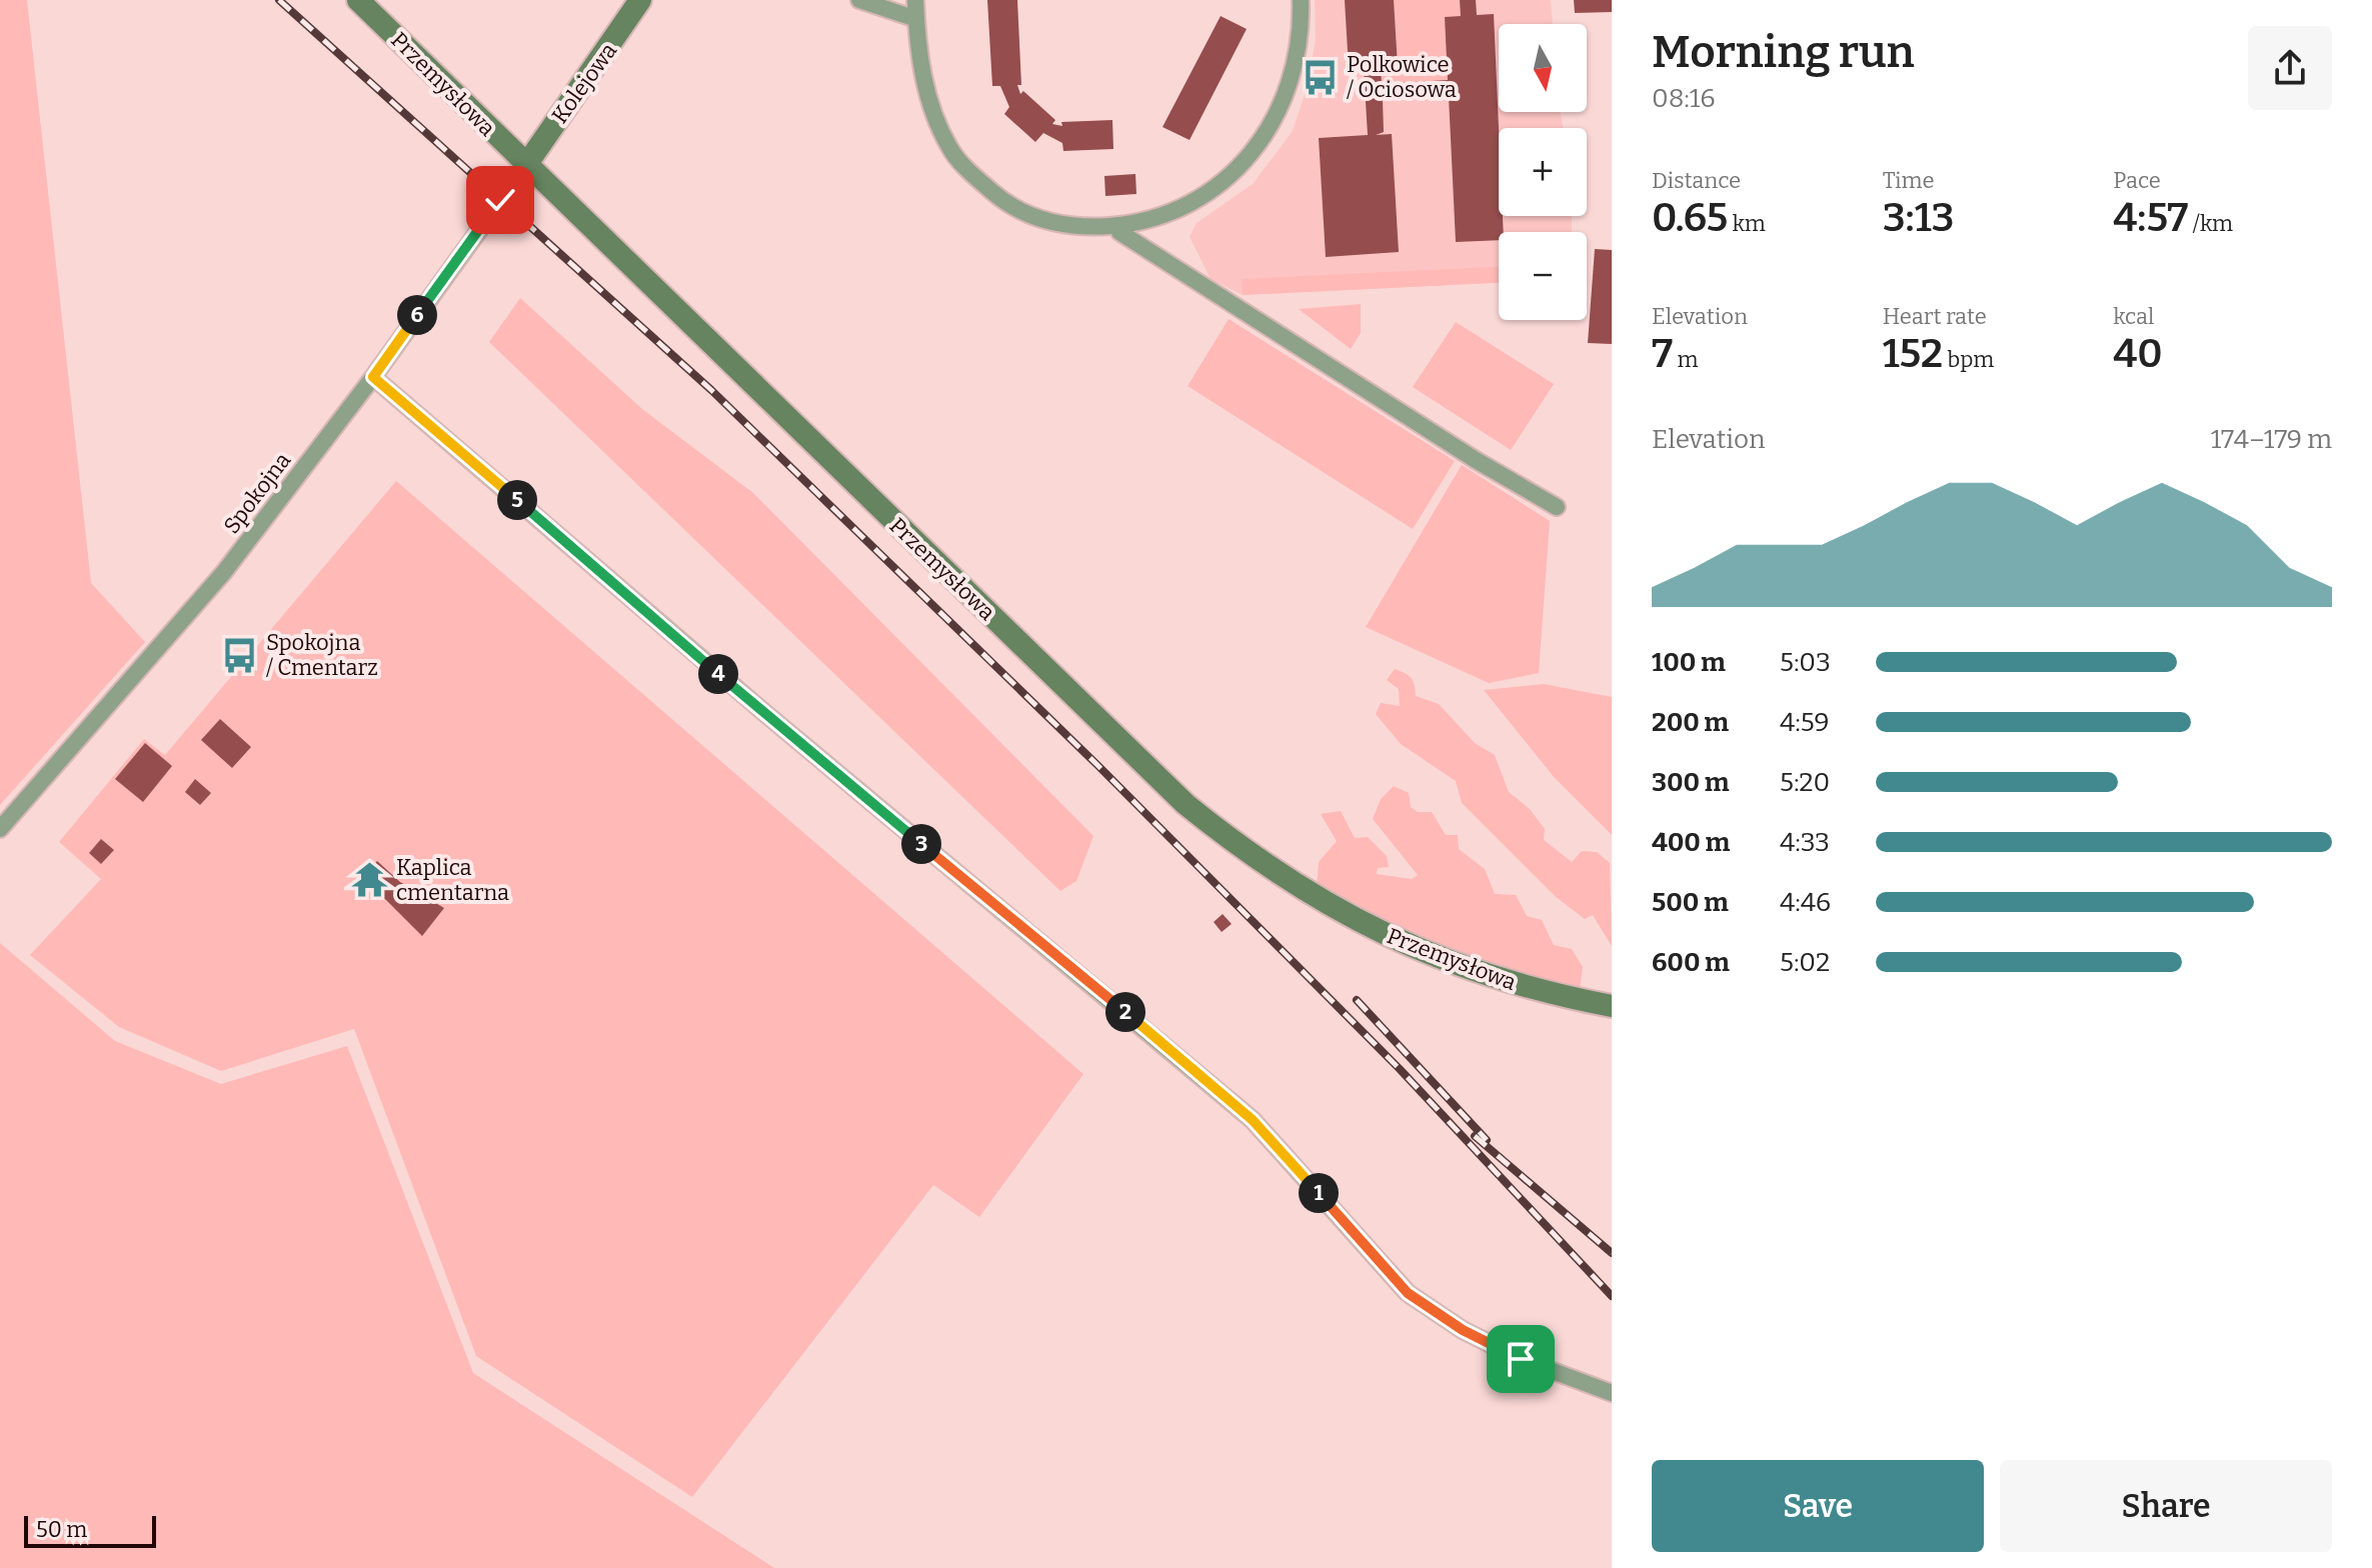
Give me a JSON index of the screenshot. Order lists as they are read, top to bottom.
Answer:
{
  "streets": {
    "street": ["Kolejowa", "Przemysłowa", "Spokojna"]
  },
  "crossings": [
    ["Kolejowa", "Przemysłowa"],
    ["Kolejowa", "Spokojna"],
    ["Przemysłowa", "Spokojna"]
  ],
  "places": {
    "bus stop": ["Polkowice / Ociosowa", "Spokojna / Cmentarz"],
    "temple": ["Kaplica cmentarna"]
  },
  "scale_bar": "50 m",
  "north": "bottom",
  "page": {
    "heading": ["Morning run", "08:16"],
    "map_buttons": ["+", "−"],
    "stats": [
      ["Distance", "0.65 km"],
      ["Time", "3:13"],
      ["Pace", "4:57 /km"],
      ["Elevation", "7 m"],
      ["Heart rate", "152 bpm"],
      ["kcal", "40"]
    ],
    "pins": [
      "6",
      "5",
      "4",
      "3",
      "2",
      "1"
    ],
    "chart": ["Elevation", "174–179 m"],
    "list": [
      {
        "name": "100 m",
        "note": "5:03"
      },
      {
        "name": "200 m",
        "note": "4:59"
      },
      {
        "name": "300 m",
        "note": "5:20"
      },
      {
        "name": "400 m",
        "note": "4:33"
      },
      {
        "name": "500 m",
        "note": "4:46"
      },
      {
        "name": "600 m",
        "note": "5:02"
      }
    ],
    "buttons": ["Save", "Share"],
    "scale": "50 m"
  }
}
